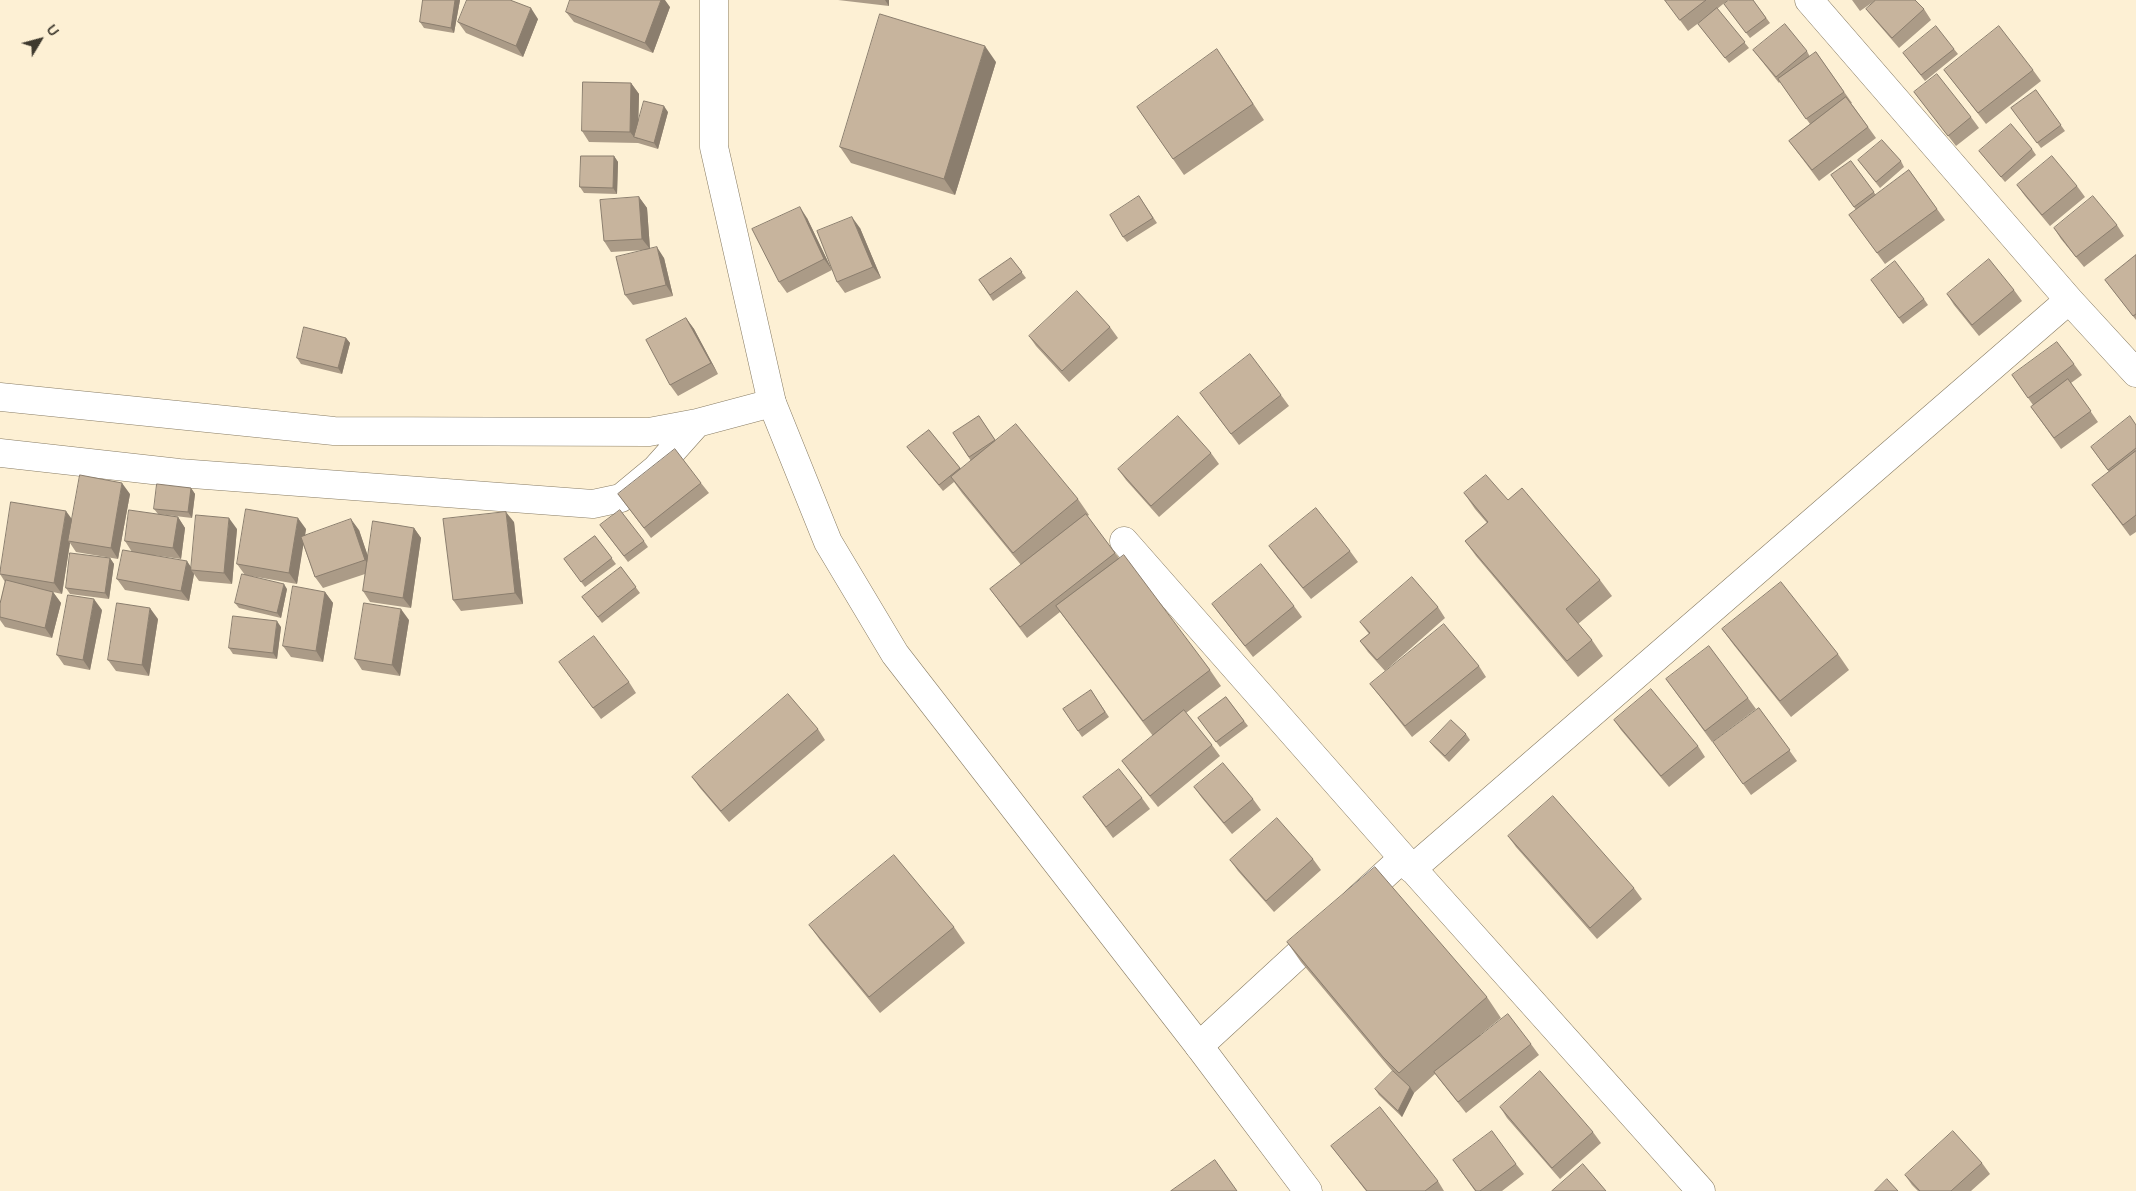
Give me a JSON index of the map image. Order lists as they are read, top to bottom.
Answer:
{
  "north": "top right"
}
